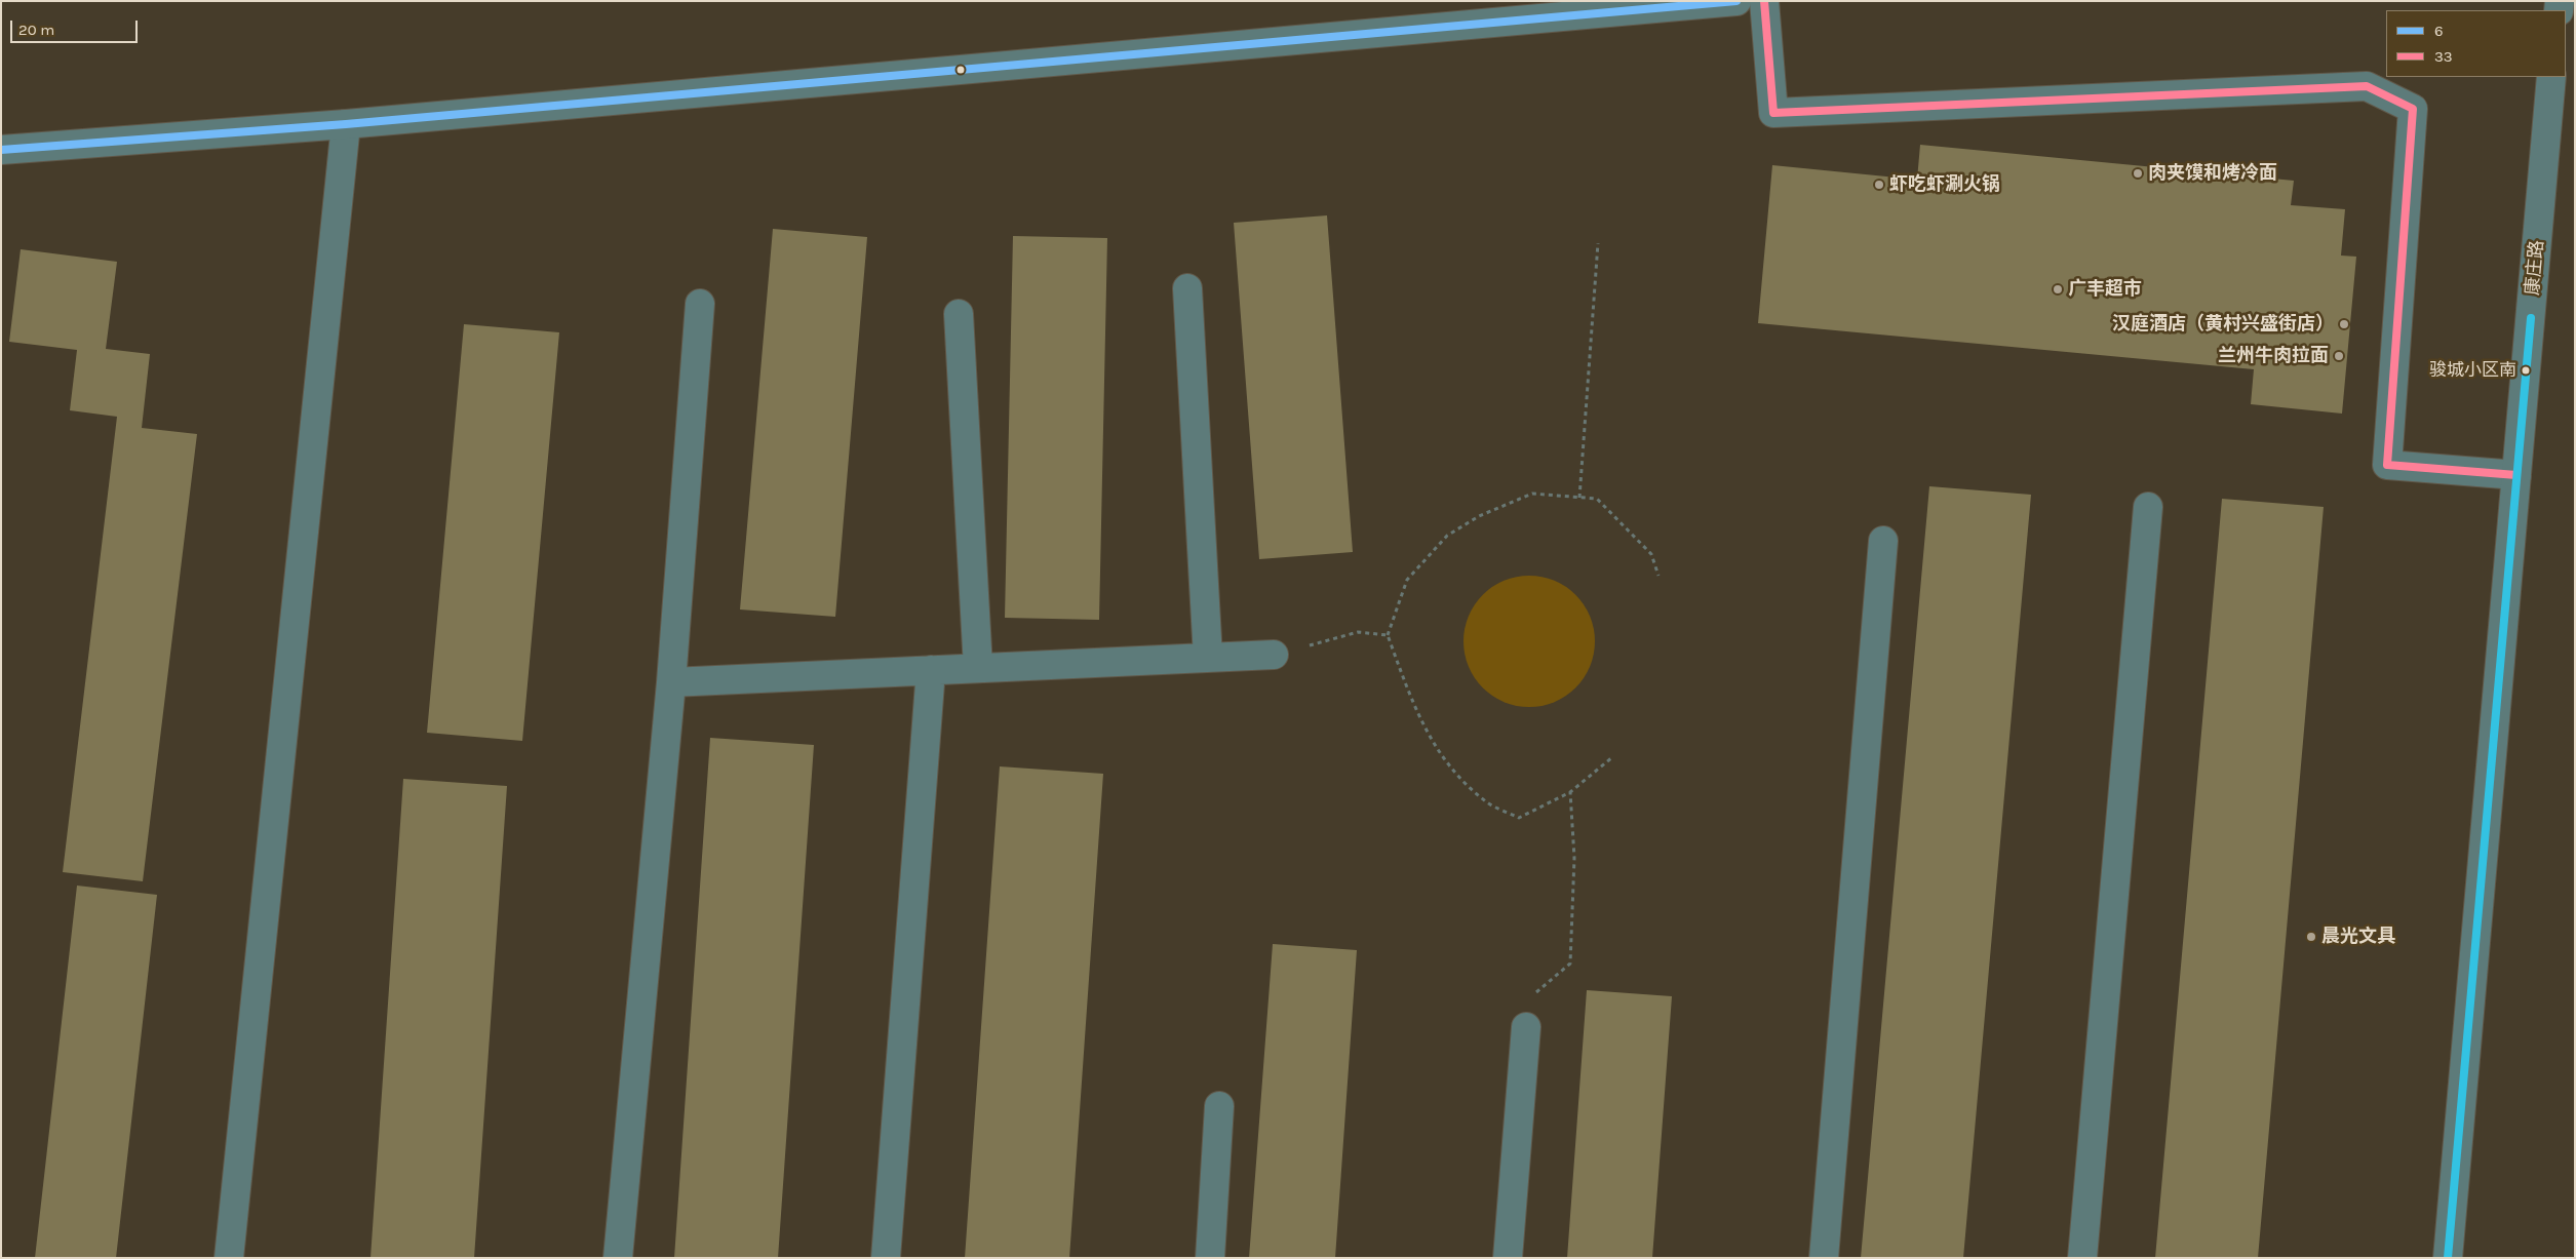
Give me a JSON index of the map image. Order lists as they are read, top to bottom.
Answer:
{
  "streets": {
    "street": ["康庄路"]
  },
  "places": [
    "肉夹馍和烤冷面",
    "虾吃虾涮火锅",
    "广丰超市",
    "汉庭酒店（黄村兴盛街店）",
    "兰州牛肉拉面",
    "骏城小区南",
    "晨光文具"
  ],
  "lines": ["transit line 6", "transit line 33"],
  "legend": ["6", "33"],
  "scale_bar": "20 m"
}
